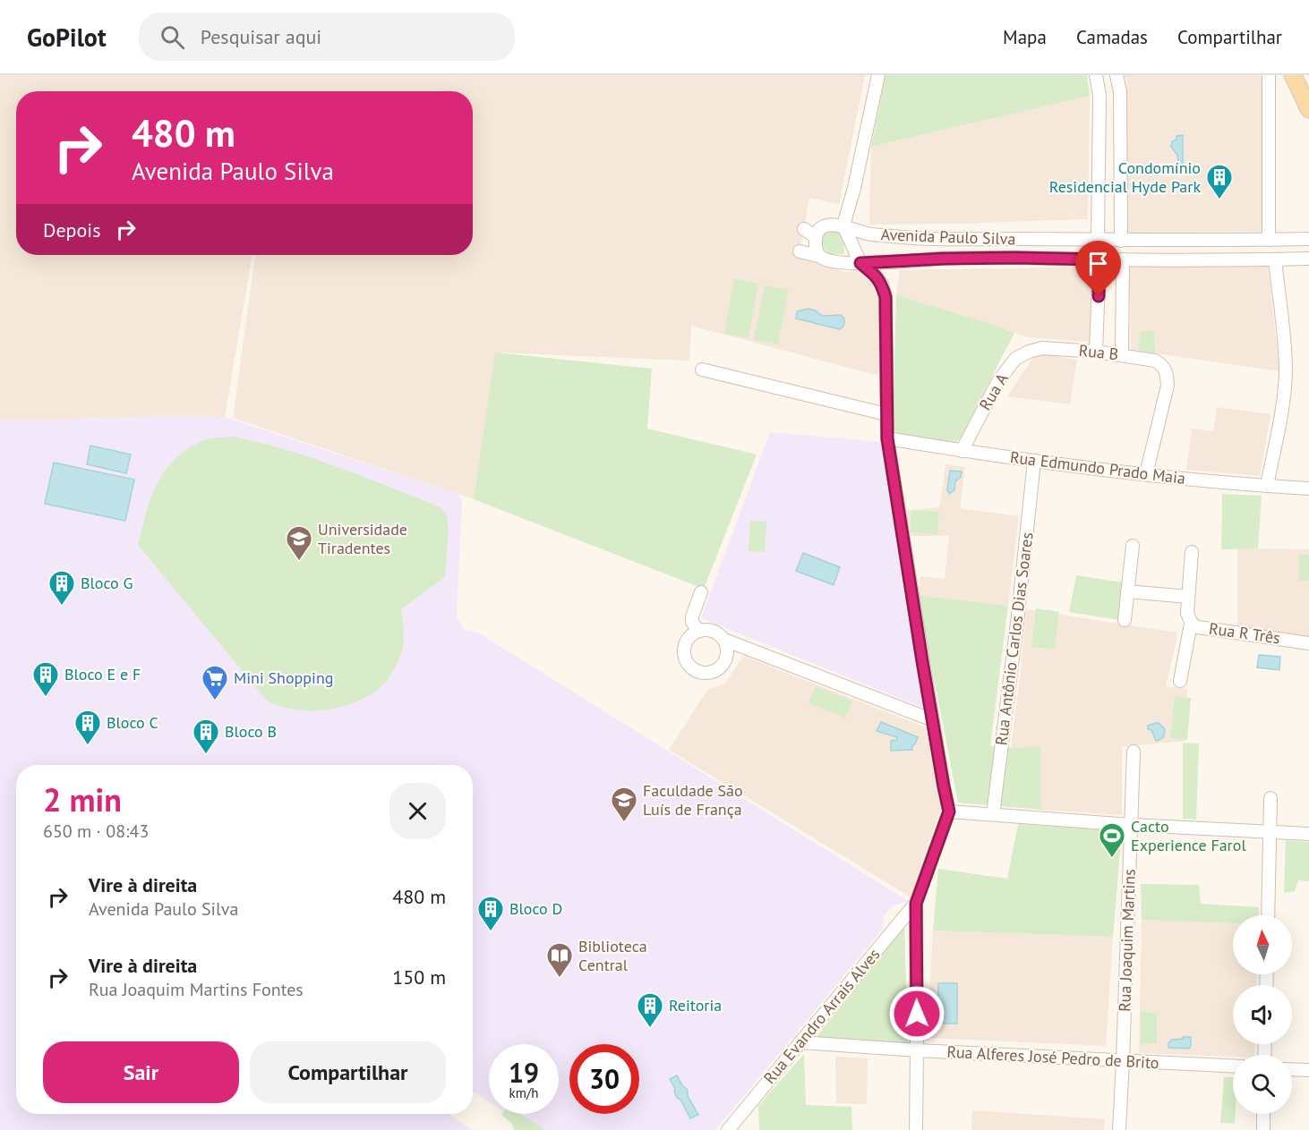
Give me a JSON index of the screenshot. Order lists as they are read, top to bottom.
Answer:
{
  "streets": {
    "street": [
      "Avenida Paulo Silva",
      "Rua B",
      "Rua A",
      "Rua Edmundo Prado Maia",
      "Rua R Três",
      "Rua Antônio Carlos Dias Soares",
      "Rua Joaquim Martins",
      "Rua Evandro Arrais Alves",
      "Rua Alferes José Pedro de Brito"
    ]
  },
  "crossings": [
    ["Rua B", "Rua A"],
    ["Rua B", "Rua Edmundo Prado Maia"],
    ["Rua A", "Rua Edmundo Prado Maia"],
    ["Rua Edmundo Prado Maia", "Rua Antônio Carlos Dias Soares"],
    ["Rua Joaquim Martins", "Rua Alferes José Pedro de Brito"],
    ["Rua Evandro Arrais Alves", "Rua Alferes José Pedro de Brito"]
  ],
  "places": {
    "building": [
      "Condomínio Residencial Hyde Park",
      "Bloco G",
      "Bloco E e F",
      "Bloco C",
      "Bloco B",
      "Bloco D",
      "Reitoria"
    ],
    "school or university": ["Universidade Tiradentes", "Faculdade São Luís de França"],
    "supermarket": ["Mini Shopping"],
    "sports": ["Cacto Experience Farol"],
    "library": ["Biblioteca Central"]
  },
  "north": "top",
  "page": {
    "header": "GoPilot",
    "search": "Pesquisar aqui",
    "nav": ["Mapa", "Camadas", "Compartilhar"],
    "turn": ["480 m", "Avenida Paulo Silva"],
    "then": "Depois",
    "heading": ["2 min", "650 m · 08:43"],
    "list": [
      {
        "name": "Vire à direita",
        "note": "Avenida Paulo Silva",
        "value": "480 m"
      },
      {
        "name": "Vire à direita",
        "note": "Rua Joaquim Martins Fontes",
        "value": "150 m"
      }
    ],
    "buttons": ["Sair", "Compartilhar"],
    "speed": "19 km/h",
    "limit": "30"
  }
}
